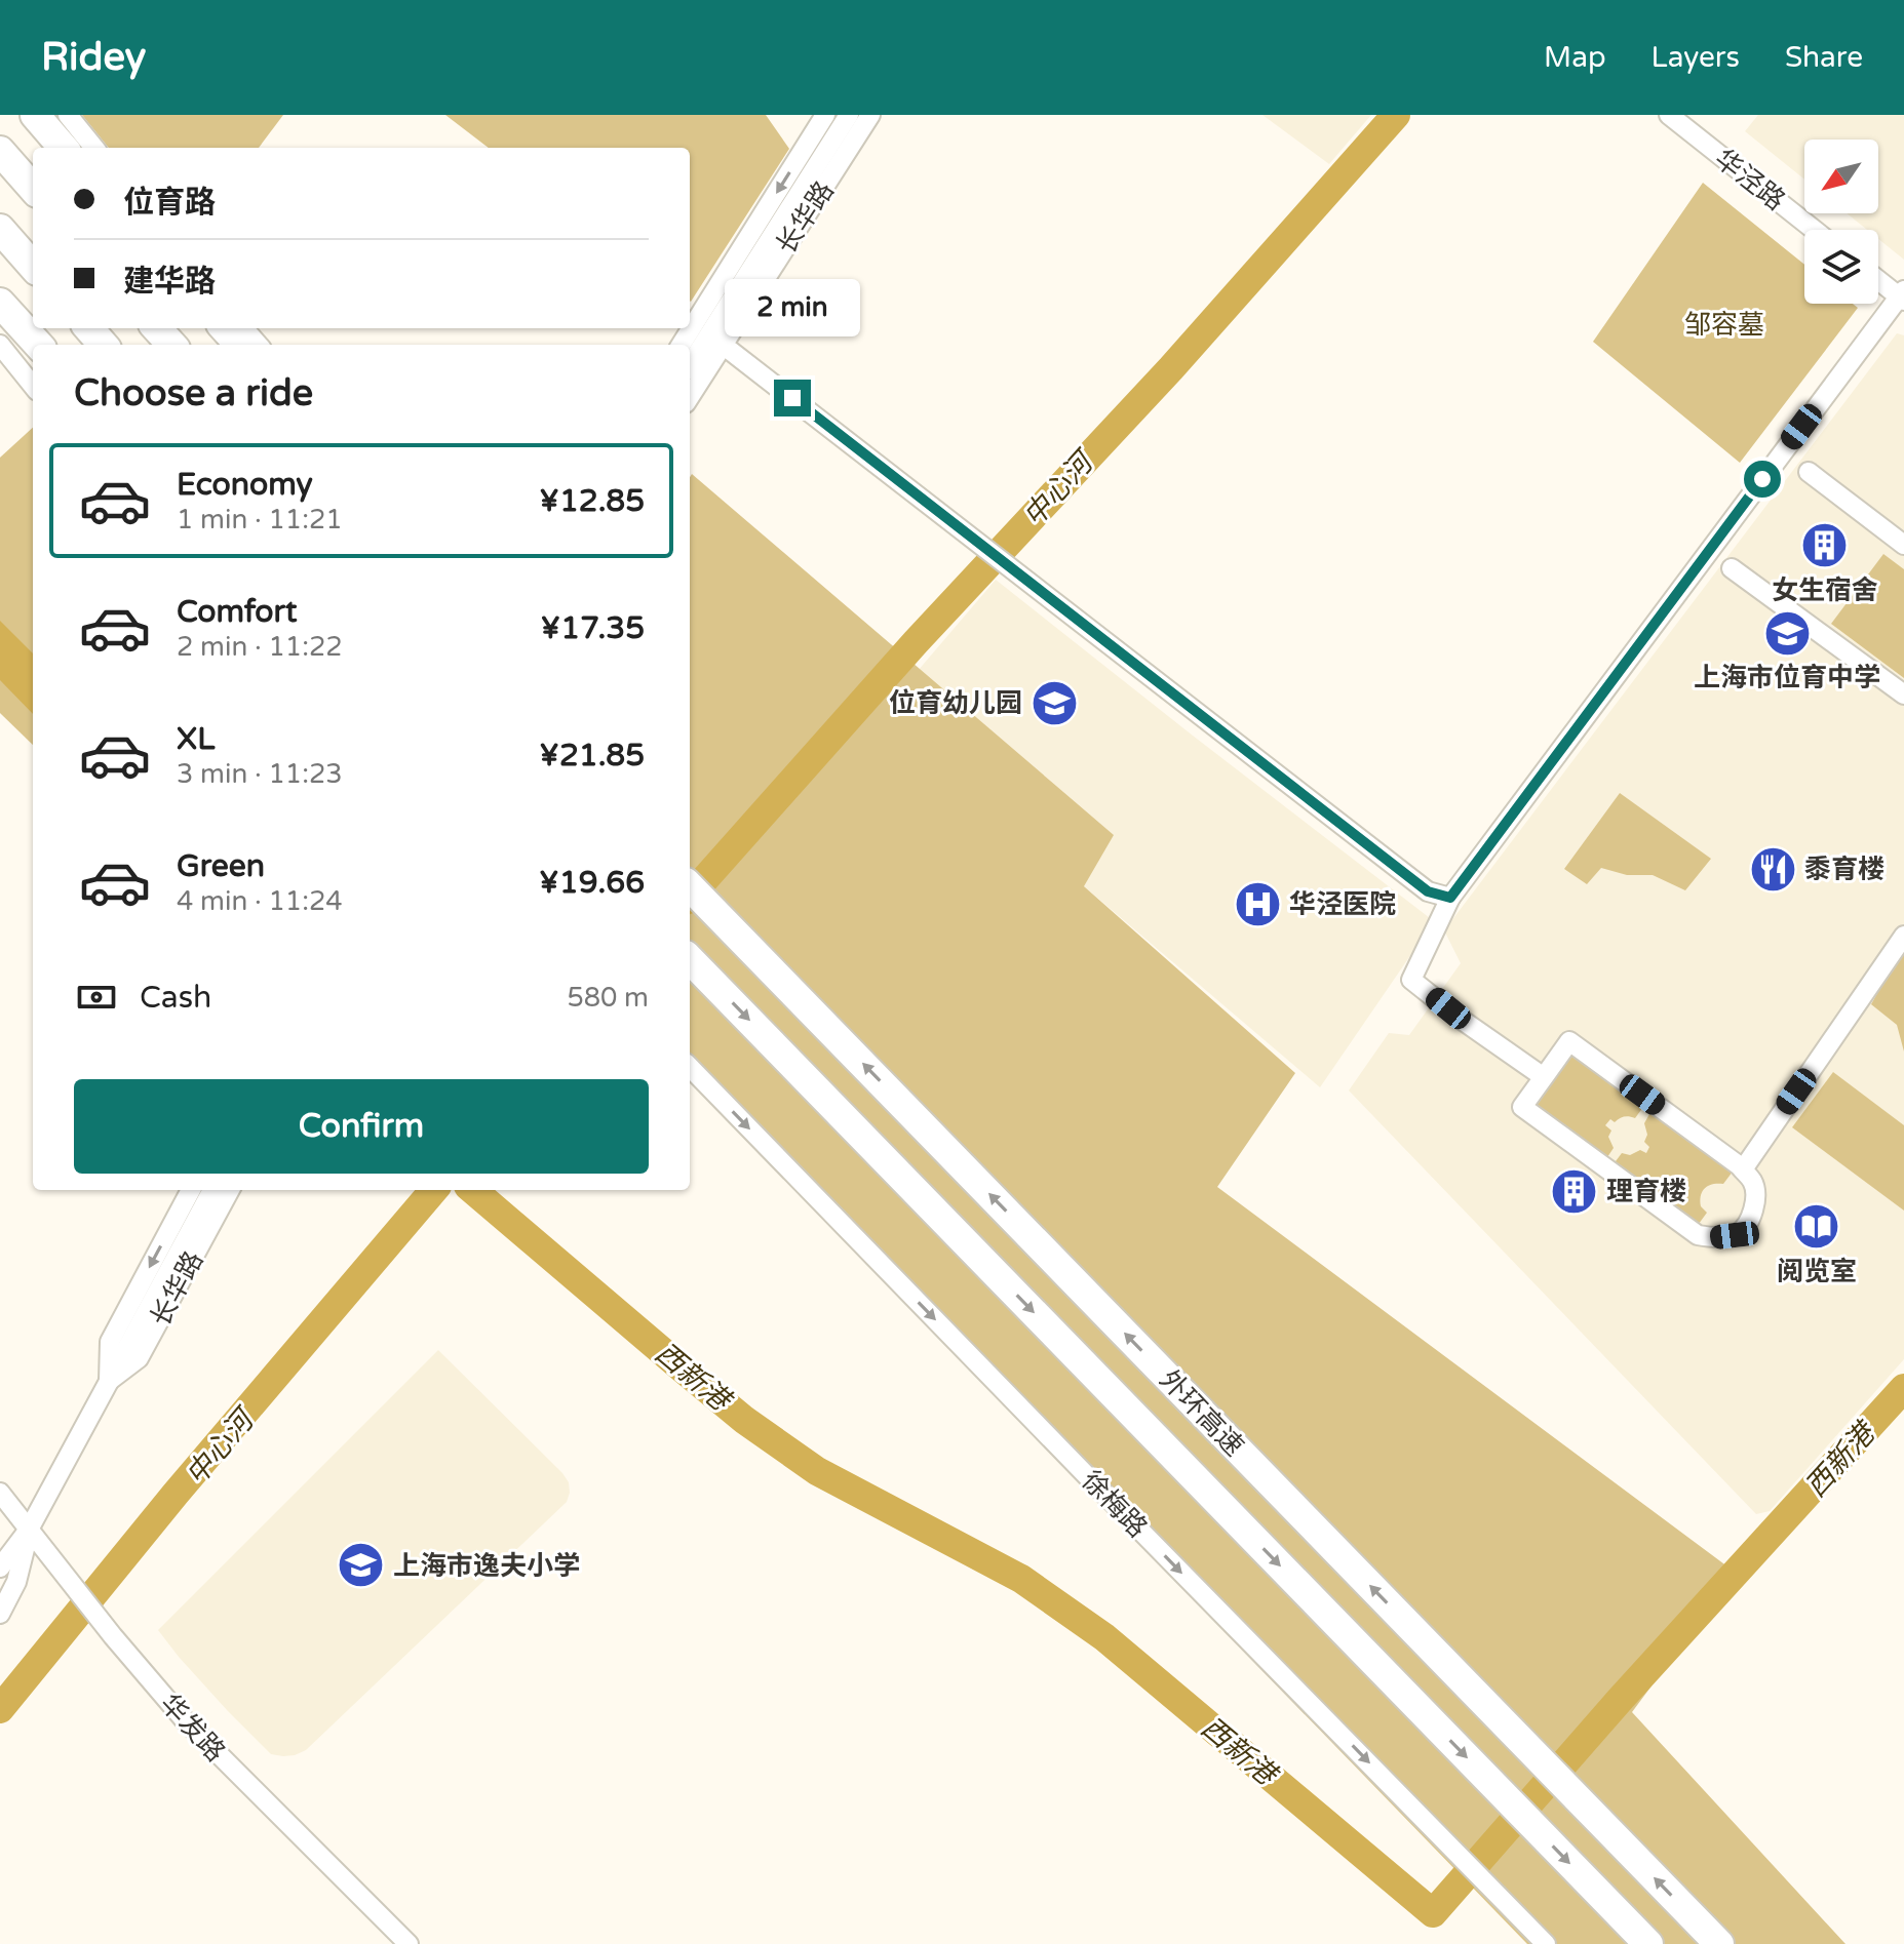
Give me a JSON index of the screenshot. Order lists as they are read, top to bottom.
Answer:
{
  "streets": {
    "highway": ["外环高速"],
    "street": [
      "华泾路",
      "长华路",
      "徐梅路",
      "华发路"
    ]
  },
  "crossings": [
    ["长华路", "华发路"]
  ],
  "one_way": ["徐梅路"],
  "water": ["中心河", "西新港"],
  "parks": ["邹容墓"],
  "places": {
    "building": ["女生宿舍", "理育楼"],
    "school or university": ["上海市位育中学", "位育幼儿园", "上海市逸夫小学"],
    "restaurant": ["黍育楼"],
    "hospital": ["华泾医院"],
    "library": ["阅览室"]
  },
  "north": "bottom left",
  "page": {
    "header": "Ridey",
    "nav": ["Map", "Layers", "Share"],
    "banner": ["位育路", "建华路"],
    "bubble": "2 min",
    "heading": "Choose a ride",
    "list": [
      {
        "name": "Economy",
        "note": "1 min · 11:21",
        "value": "¥12.85"
      },
      {
        "name": "Comfort",
        "note": "2 min · 11:22",
        "value": "¥17.35"
      },
      {
        "name": "XL",
        "note": "3 min · 11:23",
        "value": "¥21.85"
      },
      {
        "name": "Green",
        "note": "4 min · 11:24",
        "value": "¥19.66"
      }
    ],
    "pay": ["Cash", "580 m"],
    "buttons": "Confirm"
  }
}
